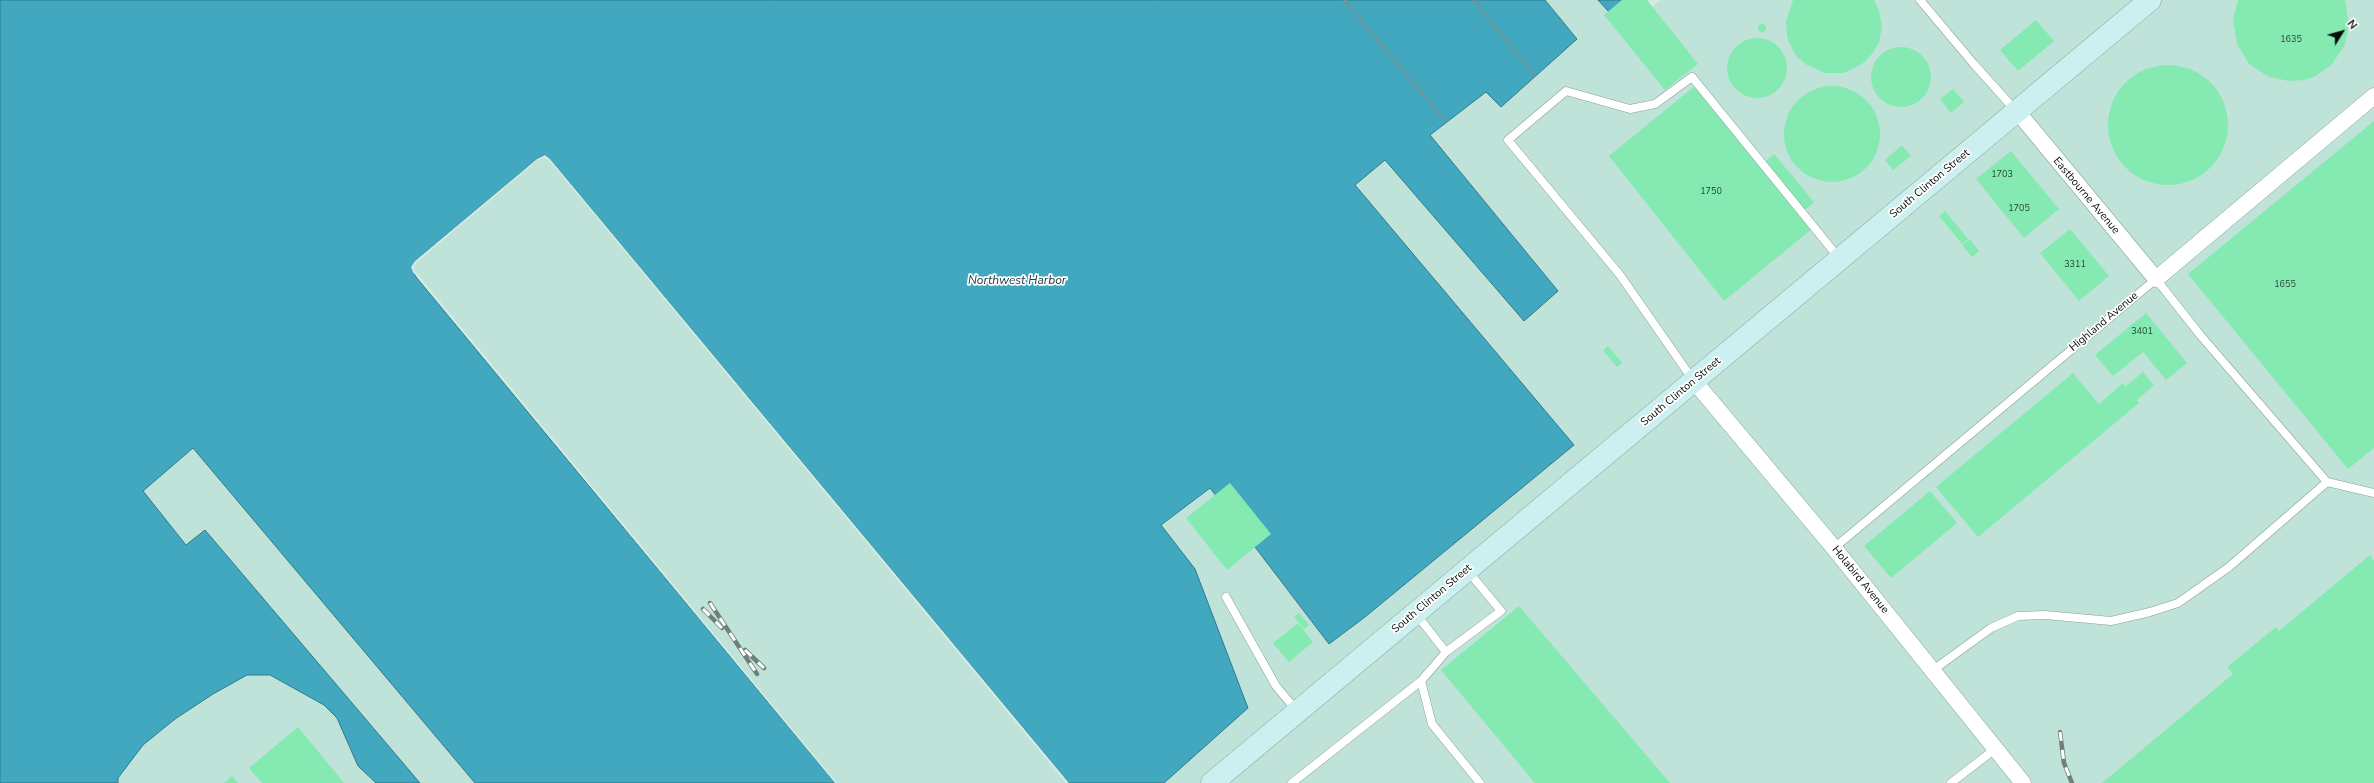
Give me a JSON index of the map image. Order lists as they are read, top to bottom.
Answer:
{
  "streets": {
    "main road": ["South Clinton Street"],
    "street": ["Eastbourne Avenue", "Highland Avenue", "Holabird Avenue"]
  },
  "crossings": [
    ["South Clinton Street", "Eastbourne Avenue"],
    ["South Clinton Street", "Holabird Avenue"],
    ["Eastbourne Avenue", "Highland Avenue"],
    ["Highland Avenue", "Holabird Avenue"]
  ],
  "water": ["Northwest Harbor"],
  "house_numbers": [
    "1635",
    "1703",
    "1750",
    "1705",
    "3311",
    "1655",
    "3401"
  ],
  "north": "top right"
}
